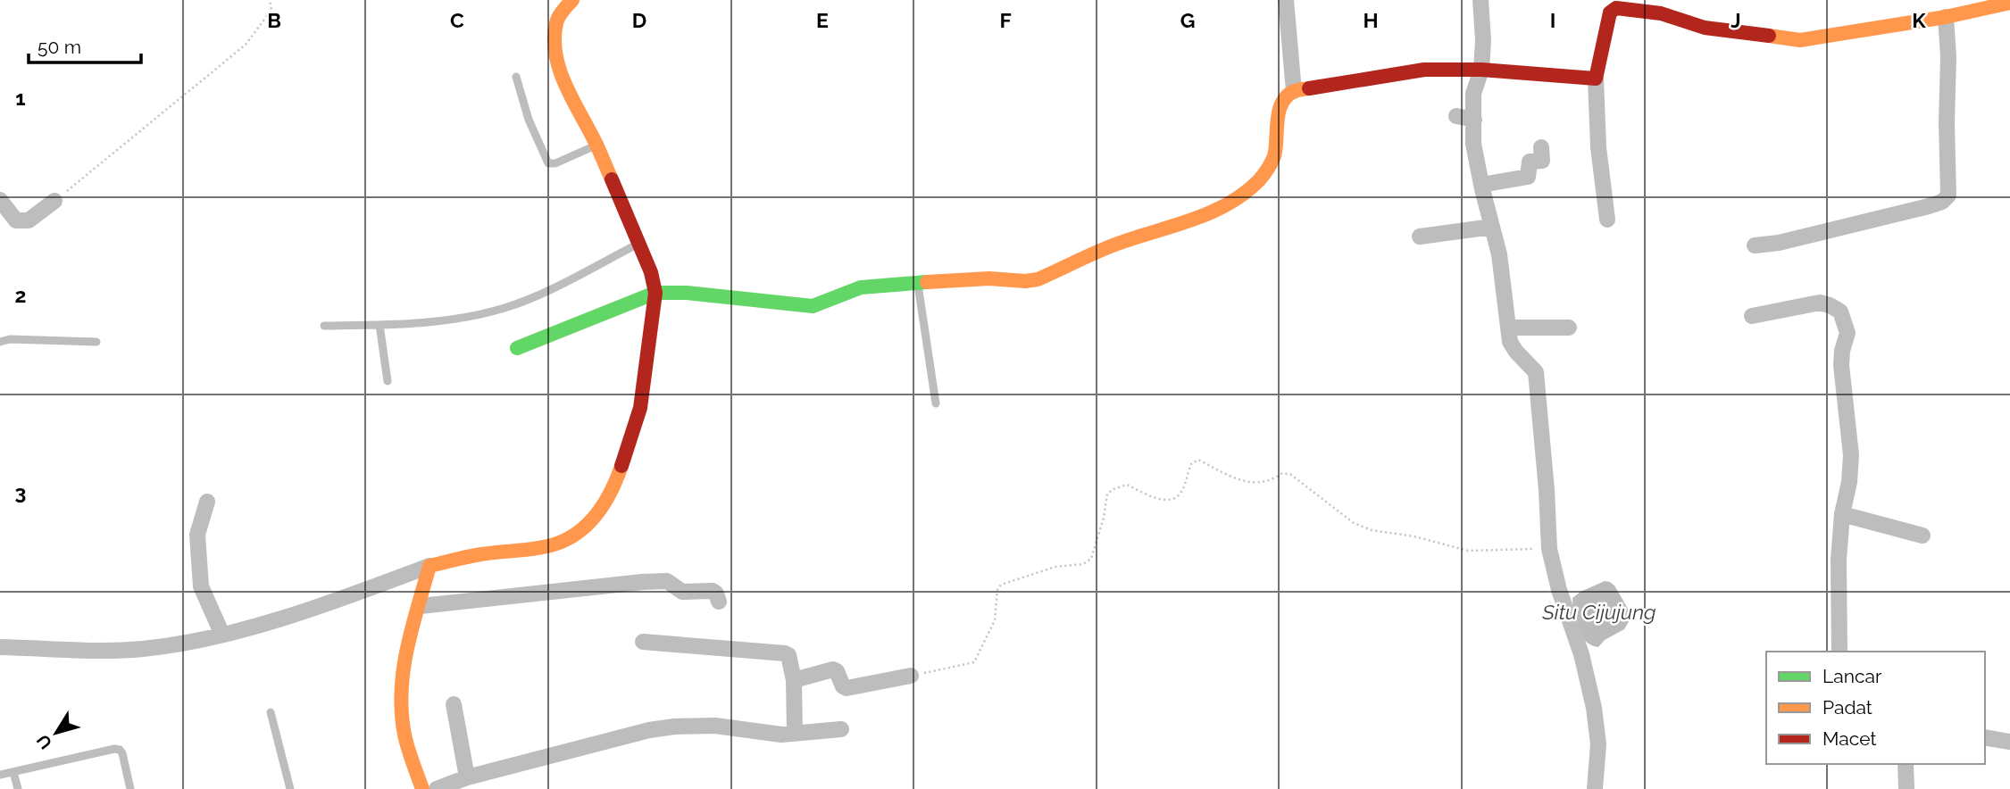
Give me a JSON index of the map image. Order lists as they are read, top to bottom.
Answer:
{
  "water": ["Situ Cijujung"],
  "legend": ["Lancar", "Padat", "Macet"],
  "scale_bar": "50 m",
  "north": "bottom left",
  "grid": {
    "columns": [
      "B",
      "C",
      "D",
      "E",
      "F",
      "G",
      "H",
      "I",
      "J",
      "K"
    ],
    "rows": ["1", "2", "3"]
  }
}
